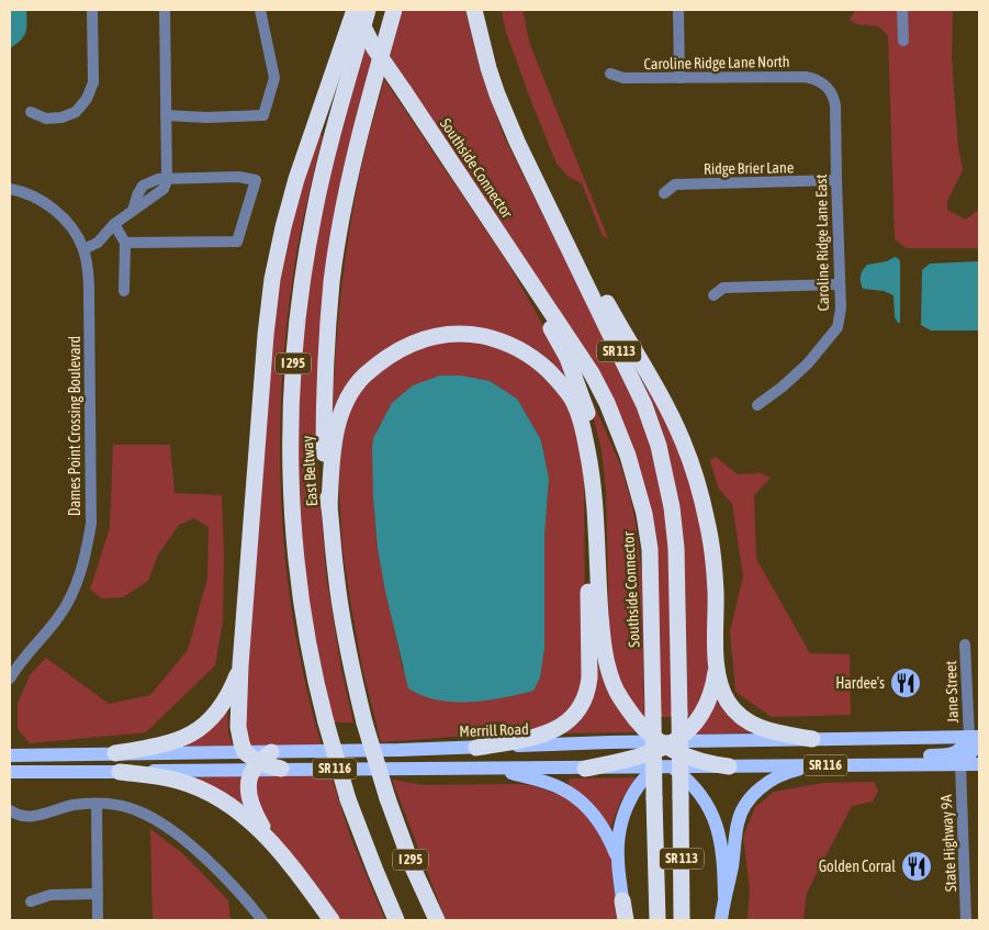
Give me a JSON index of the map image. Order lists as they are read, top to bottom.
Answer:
{
  "streets": {
    "highway": [
      "Southside Connector",
      "SR 113",
      "I 295",
      "East Beltway"
    ],
    "main road": ["Merrill Road", "SR 116"],
    "street": [
      "Caroline Ridge Lane North",
      "Ridge Brier Lane",
      "Caroline Ridge Lane East",
      "Dames Point Crossing Boulevard",
      "Jane Street",
      "State Highway 9A"
    ]
  },
  "crossings": [
    ["Caroline Ridge Lane North", "Caroline Ridge Lane East"],
    ["Ridge Brier Lane", "Caroline Ridge Lane East"],
    ["Jane Street", "Merrill Road"],
    ["SR 116", "State Highway 9A"]
  ],
  "places": {
    "restaurant": ["Hardee's", "Golden Corral"]
  }
}
